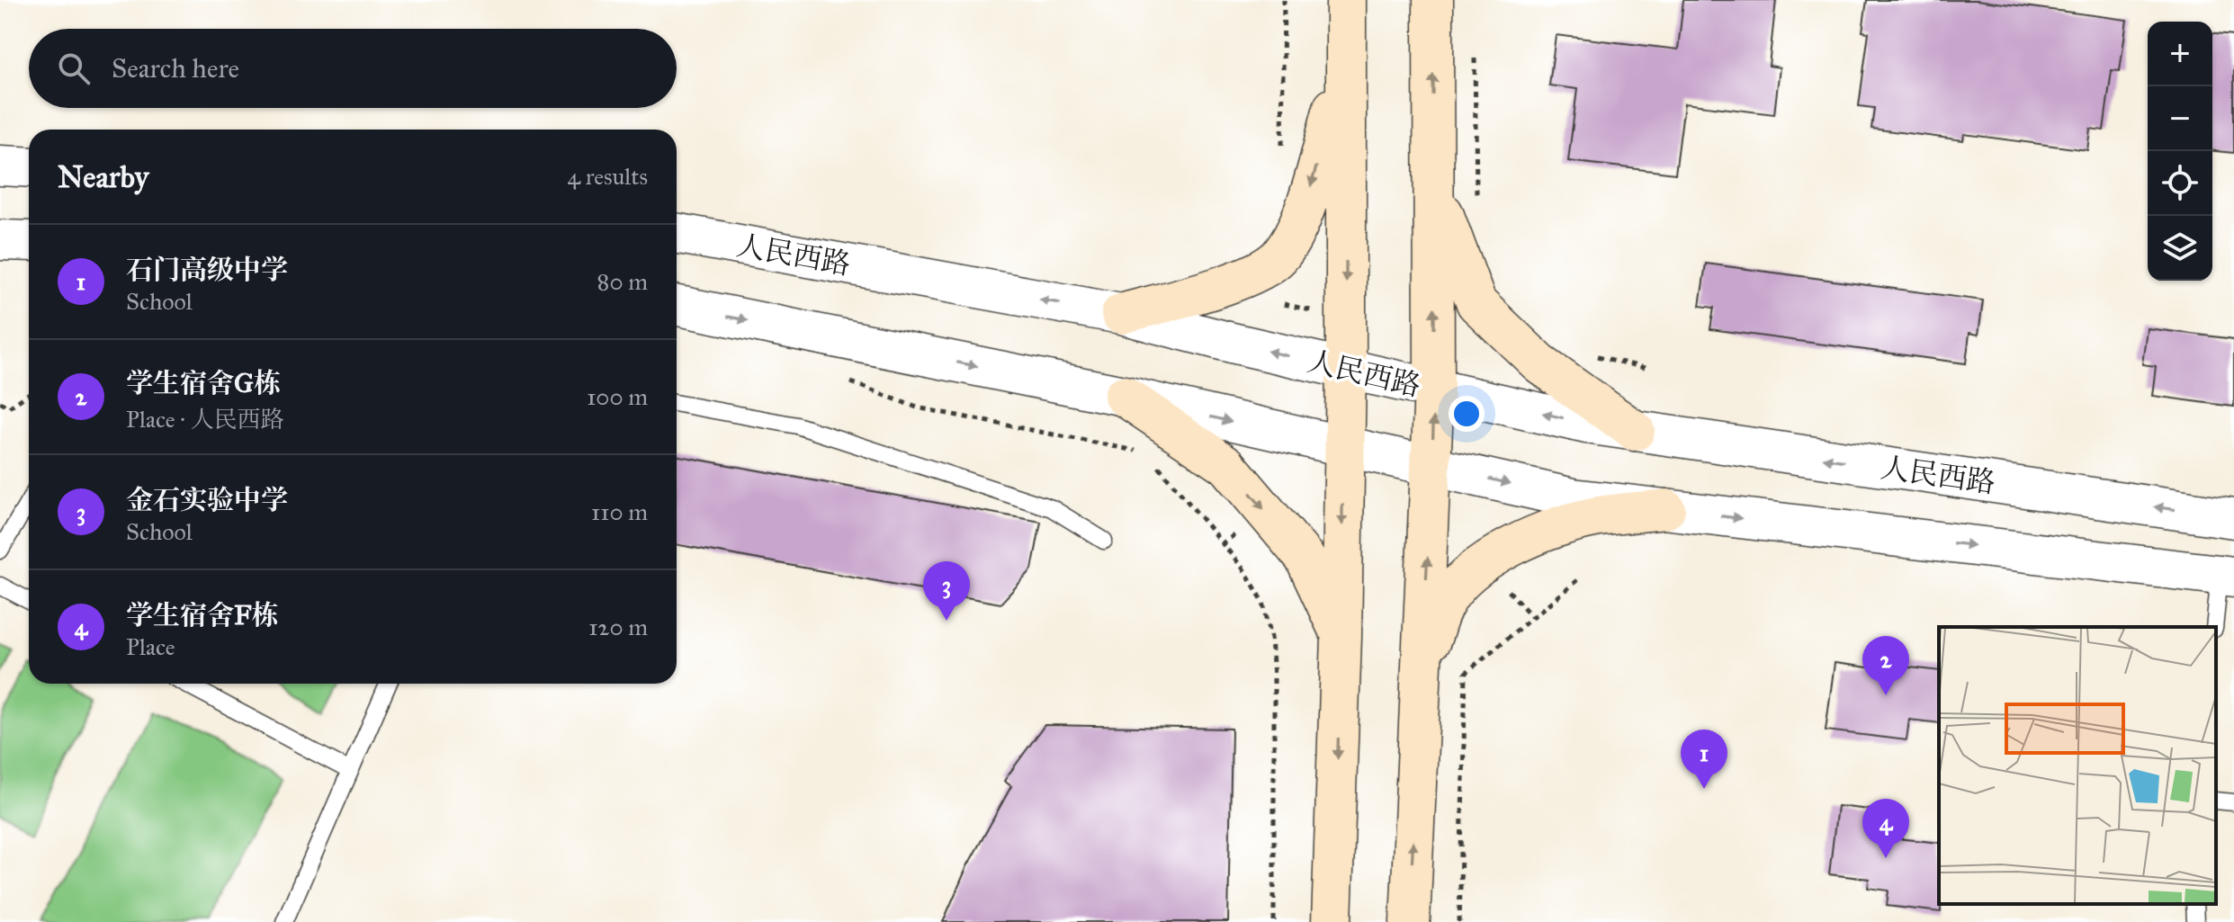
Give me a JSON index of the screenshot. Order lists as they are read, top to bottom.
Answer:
{
  "streets": {
    "street": ["人民西路"]
  },
  "page": {
    "map_buttons": ["+", "−"],
    "search": "Search here",
    "heading": ["Nearby", "4 results"],
    "list": [
      {
        "mark": "1",
        "name": "石门高级中学",
        "note": "School",
        "value": "80 m"
      },
      {
        "mark": "2",
        "name": "学生宿舍G栋",
        "note": "Place · 人民西路",
        "value": "100 m"
      },
      {
        "mark": "3",
        "name": "金石实验中学",
        "note": "School",
        "value": "110 m"
      },
      {
        "mark": "4",
        "name": "学生宿舍F栋",
        "note": "Place",
        "value": "120 m"
      }
    ],
    "pins": [
      "3",
      "2",
      "1",
      "4"
    ]
  }
}
